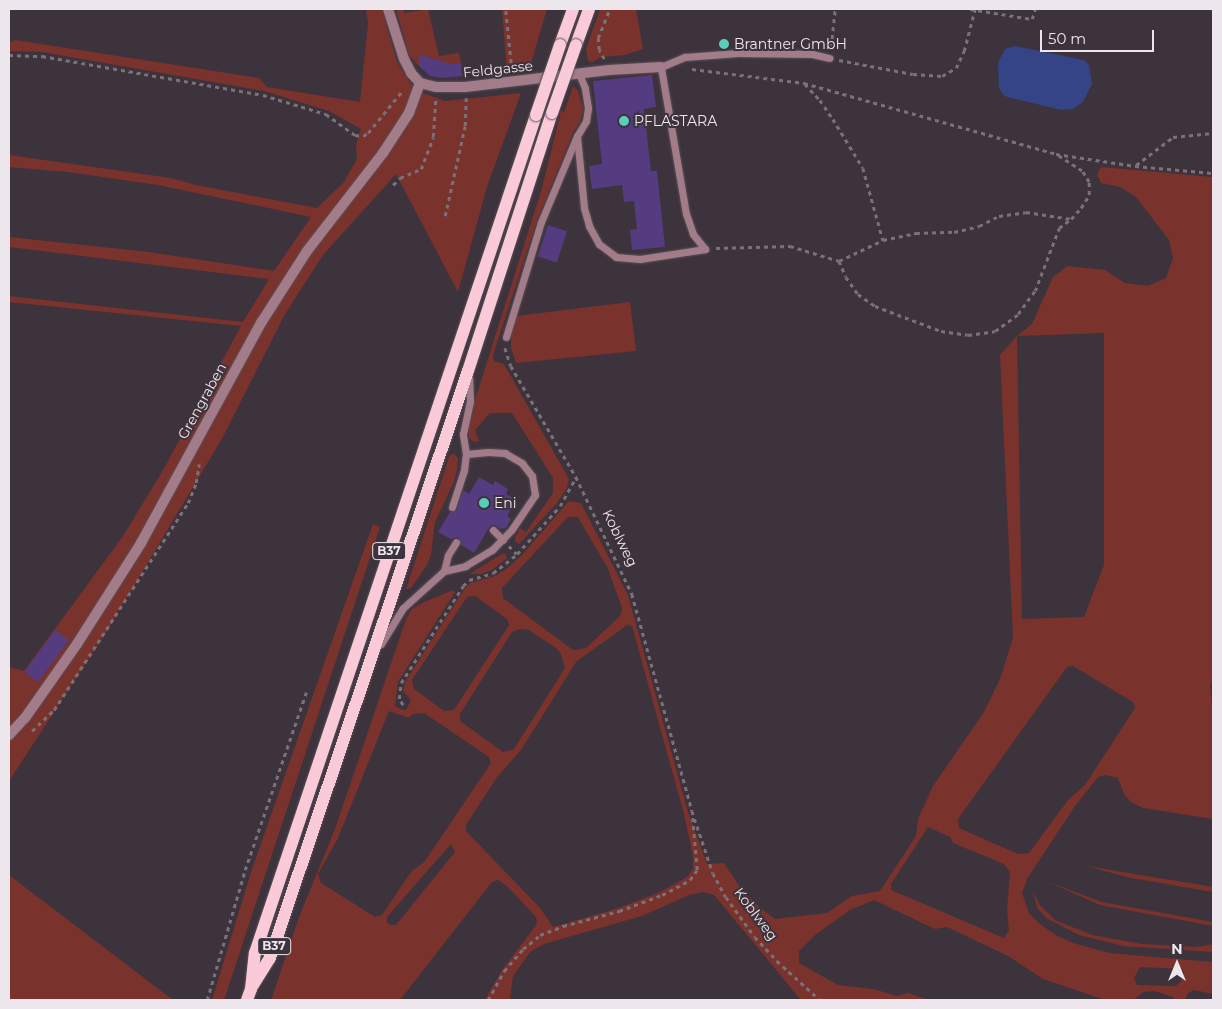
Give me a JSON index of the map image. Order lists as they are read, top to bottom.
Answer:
{
  "streets": {
    "main road": ["B37"],
    "street": ["Feldgasse", "Grengraben"],
    "path": ["Koblweg"]
  },
  "crossings": [
    ["Feldgasse", "Grengraben"]
  ],
  "places": ["Brantner GmbH", "PFLASTARA", "Eni"],
  "scale_bar": "50 m",
  "north": "top"
}
